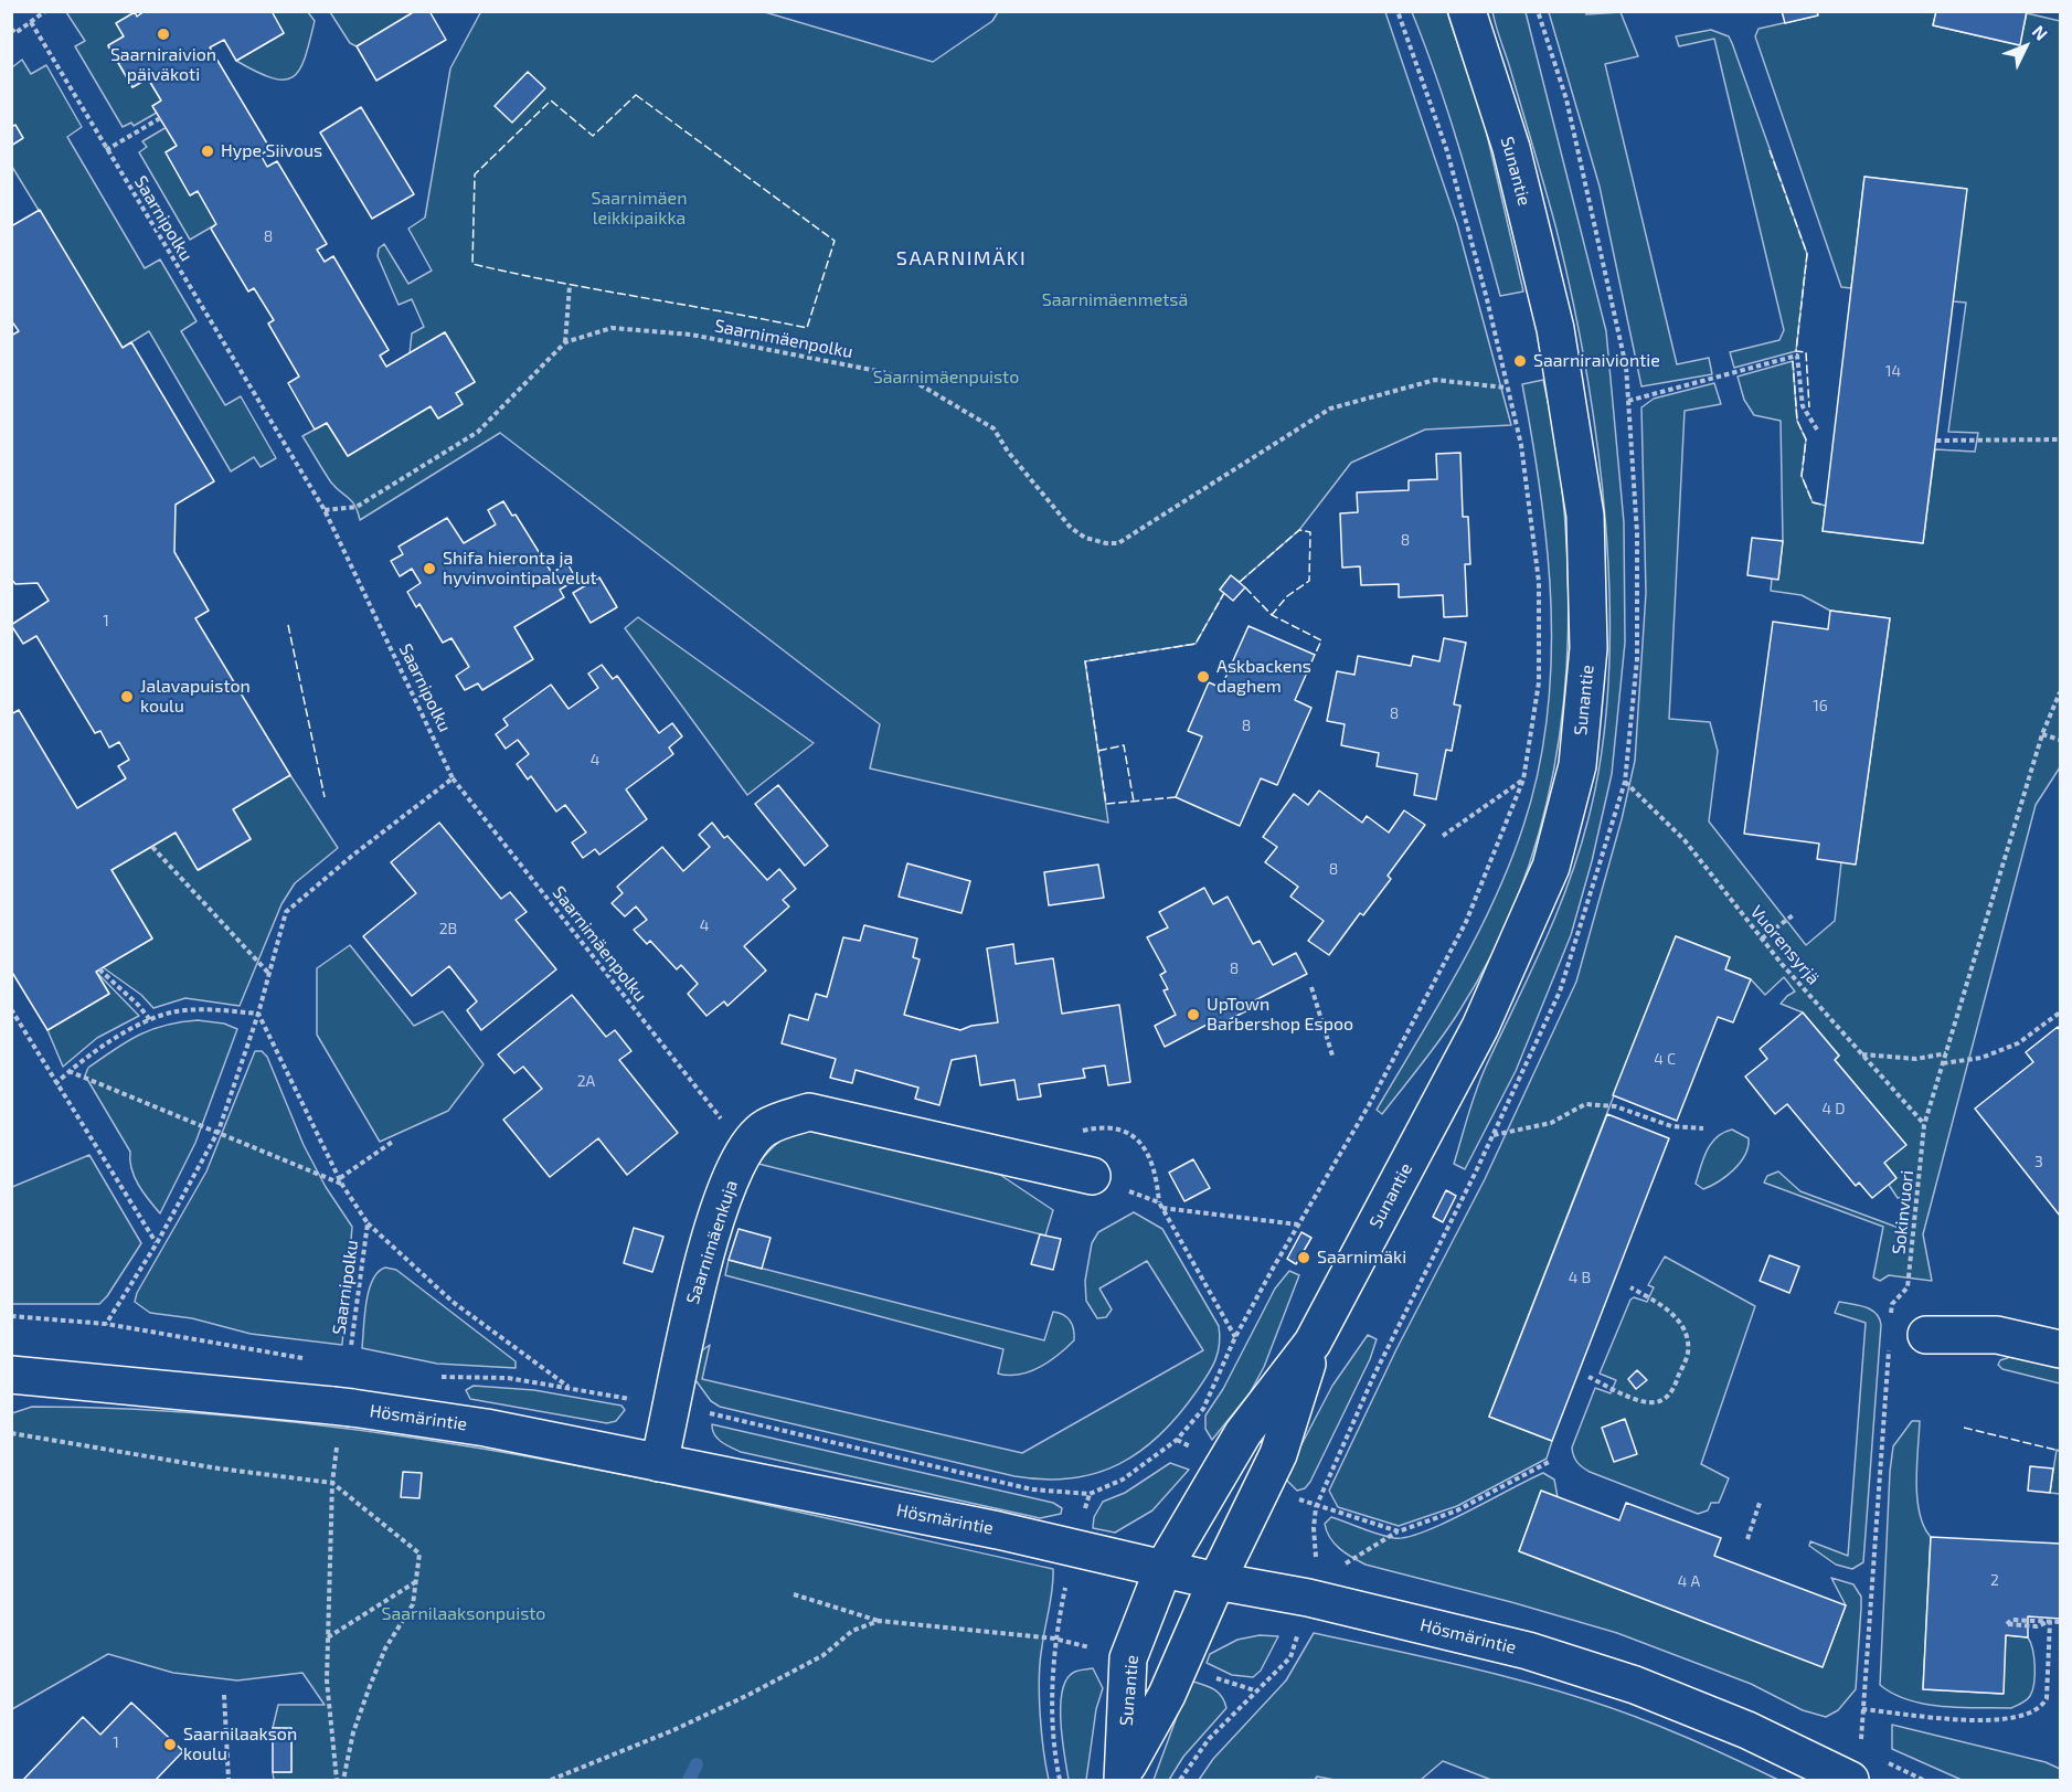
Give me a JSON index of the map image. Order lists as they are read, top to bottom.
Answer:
{
  "streets": {
    "street": ["Sunantie", "Saarnimäenkuja", "Hösmärintie"],
    "path": [
      "Saarnipolku",
      "Saarnimäenpolku",
      "Vuorensyrjä",
      "Sokinvuori"
    ]
  },
  "crossings": [
    ["Sunantie", "Hösmärintie"],
    ["Saarnipolku", "Saarnimäenpolku"],
    ["Vuorensyrjä", "Sokinvuori"],
    ["Saarnimäenkuja", "Hösmärintie"]
  ],
  "districts": ["SAARNIMÄKI"],
  "parks": [
    "Saarnimäen leikkipaikka",
    "Saarnimäenmetsä",
    "Saarnimäenpuisto",
    "Saarnilaaksonpuisto"
  ],
  "places": [
    "Saarniraivion päiväkoti",
    "Hype Siivous",
    "Saarniraiviontie",
    "Shifa hieronta ja hyvinvointipalvelut",
    "Askbackens daghem",
    "Jalavapuiston koulu",
    "UpTown Barbershop Espoo",
    "Saarnimäki",
    "Saarnilaakson koulu"
  ],
  "house_numbers": [
    "8",
    "14",
    "8",
    "1",
    "16",
    "8",
    "8",
    "4",
    "8",
    "4",
    "2B",
    "8",
    "4 C",
    "2A",
    "4 D",
    "3",
    "4 B",
    "2",
    "4 A",
    "1"
  ],
  "north": "top right"
}
